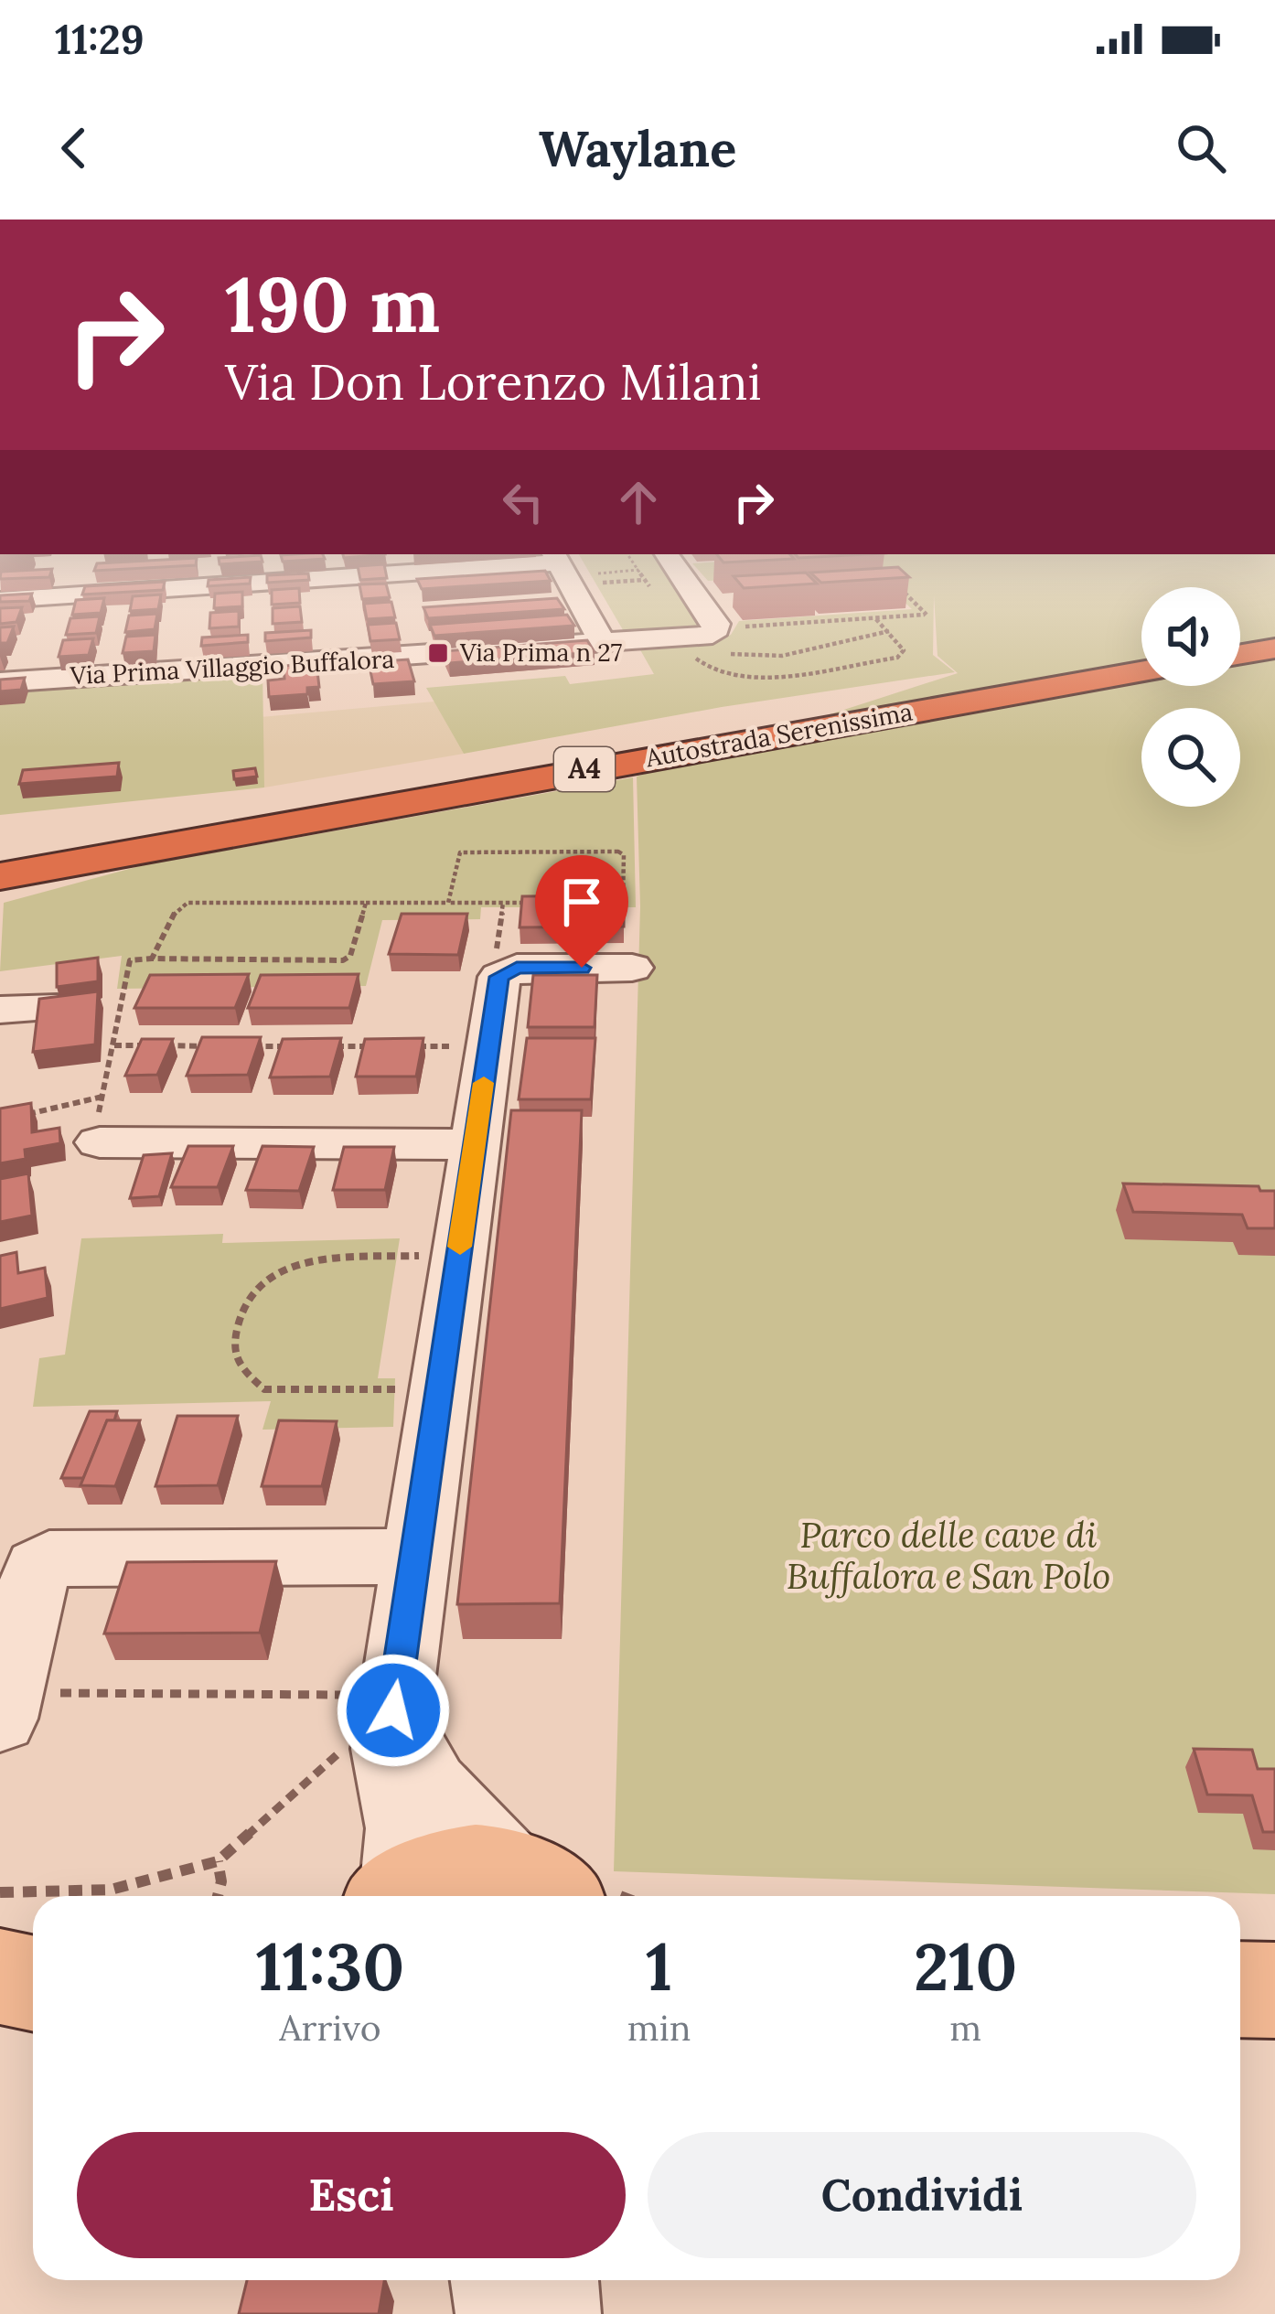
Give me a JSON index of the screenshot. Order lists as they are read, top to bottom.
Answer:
{
  "streets": {
    "highway": ["Autostrada Serenissima", "A4"],
    "street": ["Via Prima Villaggio Buffalora"]
  },
  "parks": ["Parco delle cave di Buffalora e San Polo"],
  "places": {
    "transit": ["Via Prima n 27"]
  },
  "page": {
    "status": "11:29",
    "header": "Waylane",
    "turn": ["190 m", "Via Don Lorenzo Milani"],
    "eta": [
      "11:30",
      "Arrivo",
      "1",
      "min",
      "210",
      "m"
    ],
    "buttons": ["Esci", "Condividi"]
  }
}
